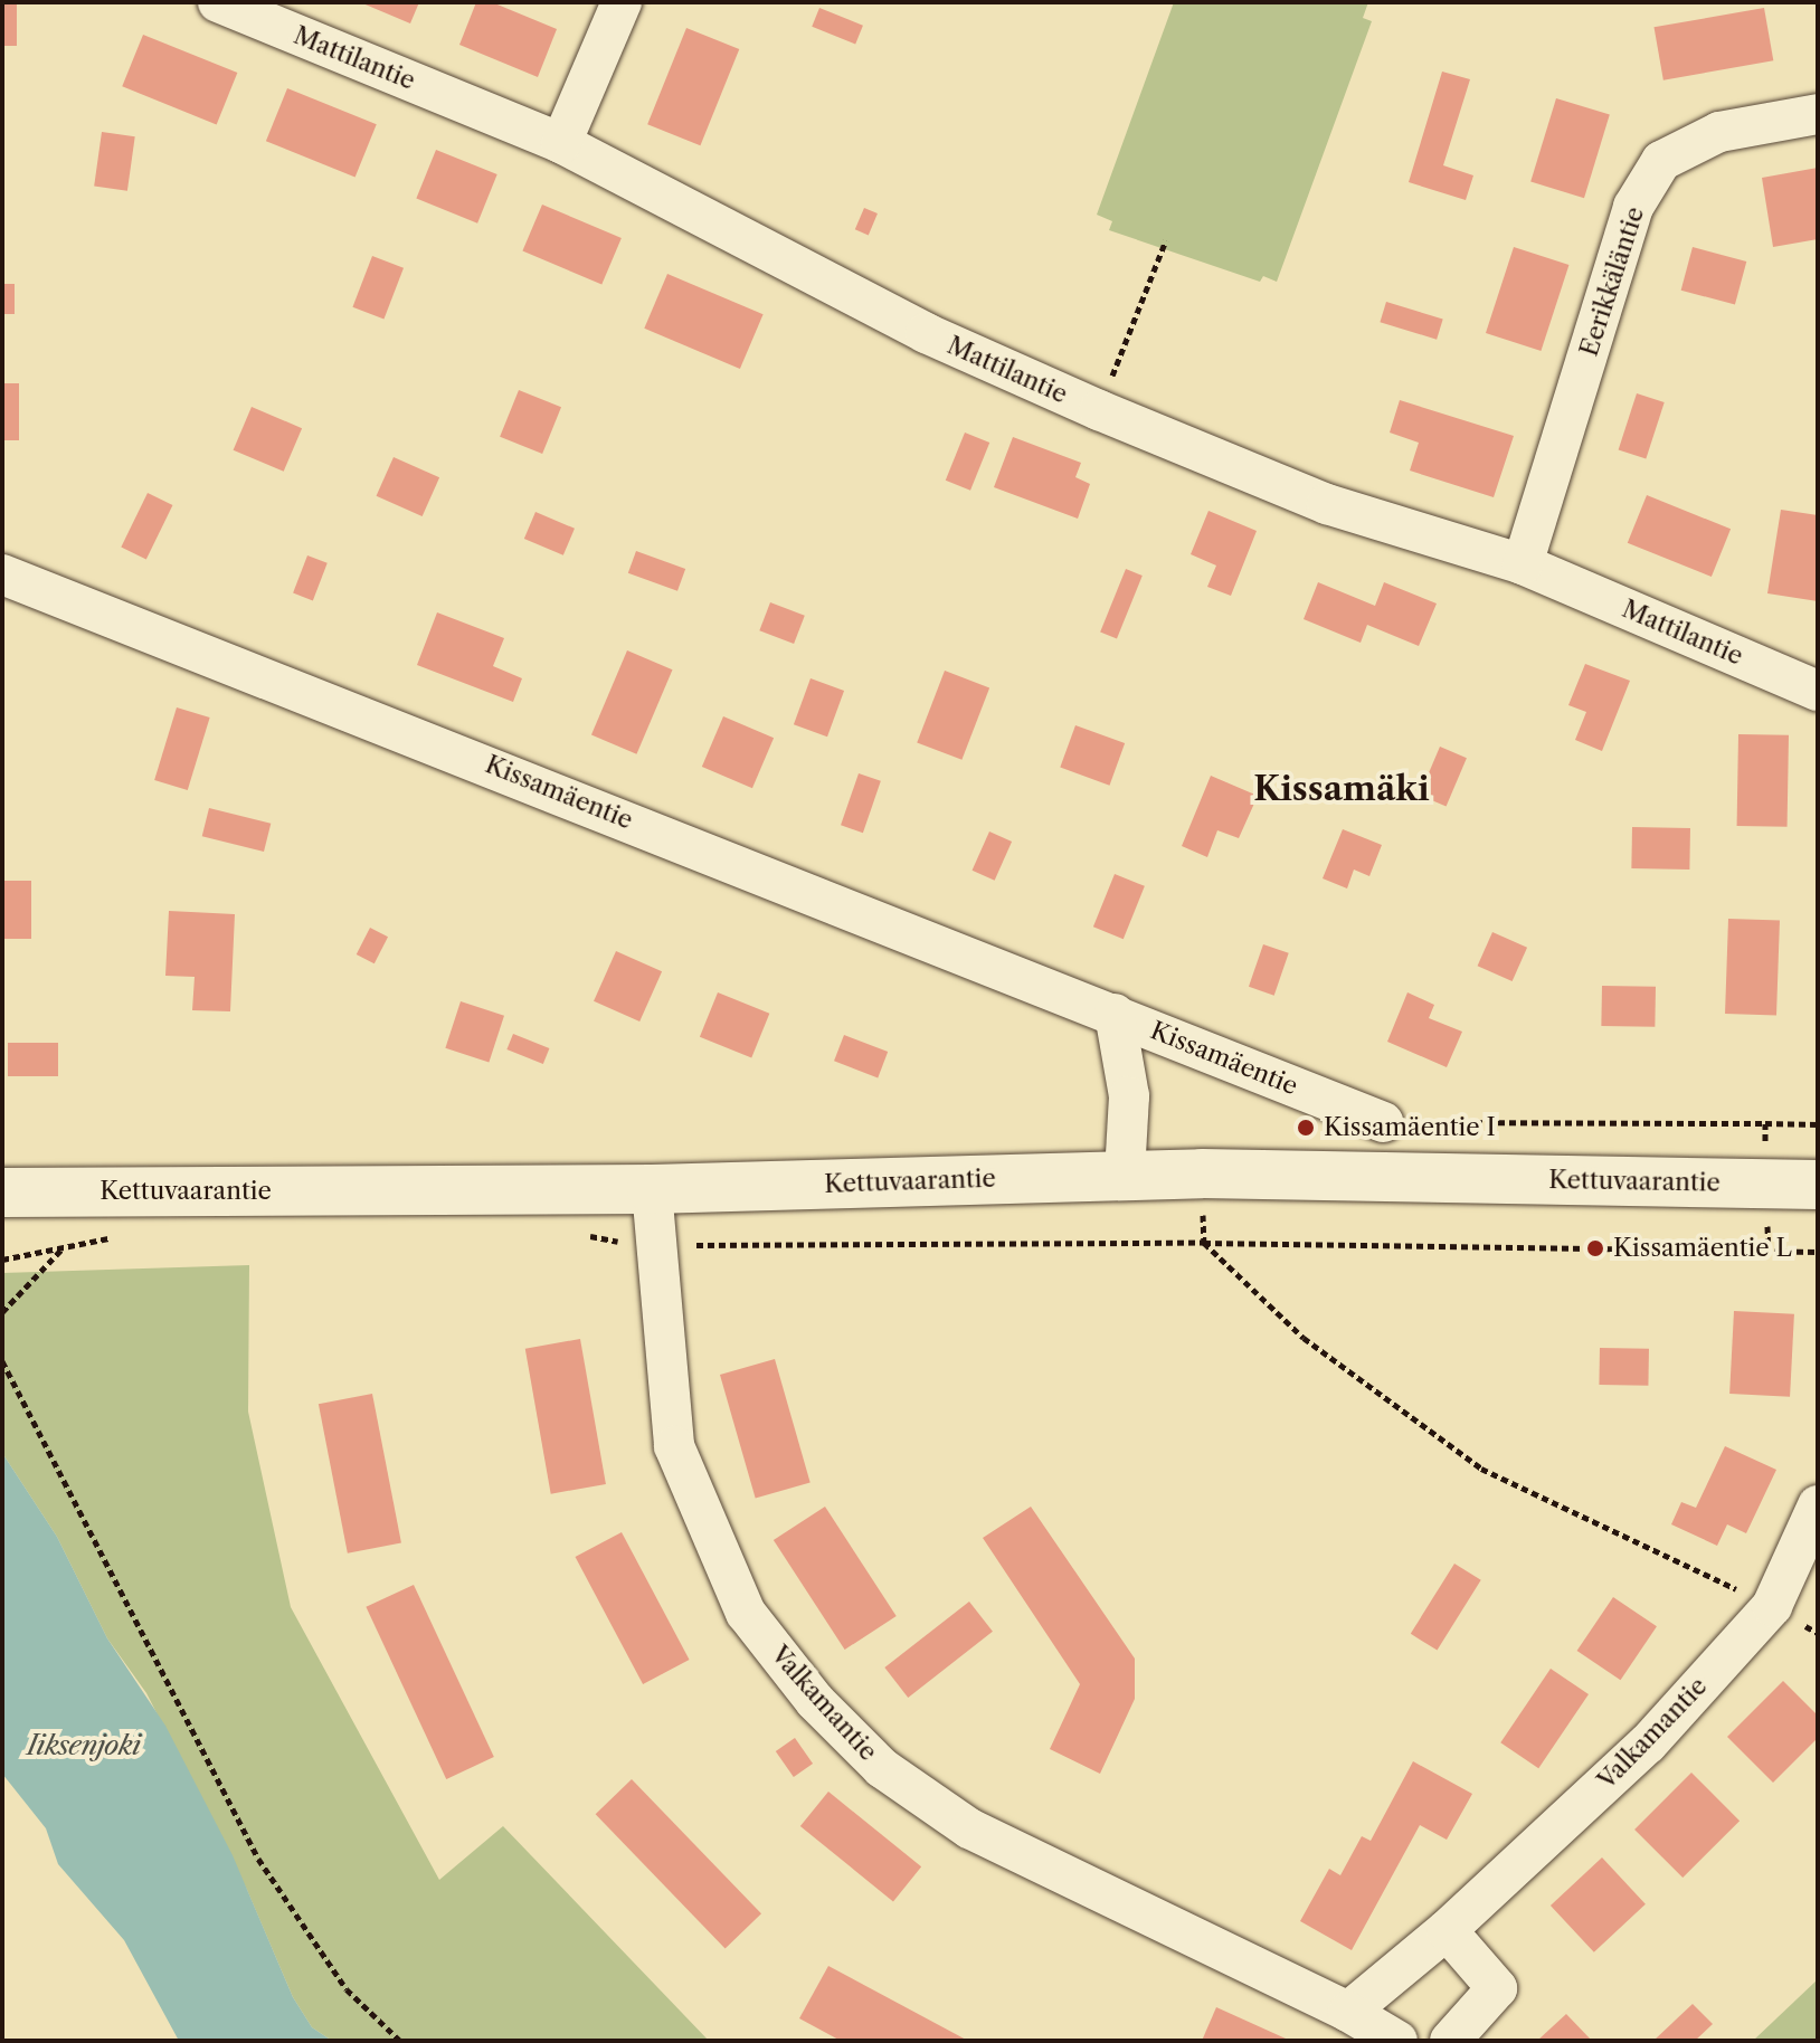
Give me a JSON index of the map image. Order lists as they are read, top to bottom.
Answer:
{
  "streets": {
    "street": [
      "Mattilantie",
      "Eerikkäläntie",
      "Kissamäentie",
      "Kettuvaarantie",
      "Valkamantie"
    ]
  },
  "crossings": [
    ["Mattilantie", "Eerikkäläntie"],
    ["Kissamäentie", "Kettuvaarantie"],
    ["Kettuvaarantie", "Valkamantie"]
  ],
  "districts": ["Kissamäki"],
  "water": ["Iiksenjoki"],
  "places": ["Kissamäentie I", "Kissamäentie L"]
}
